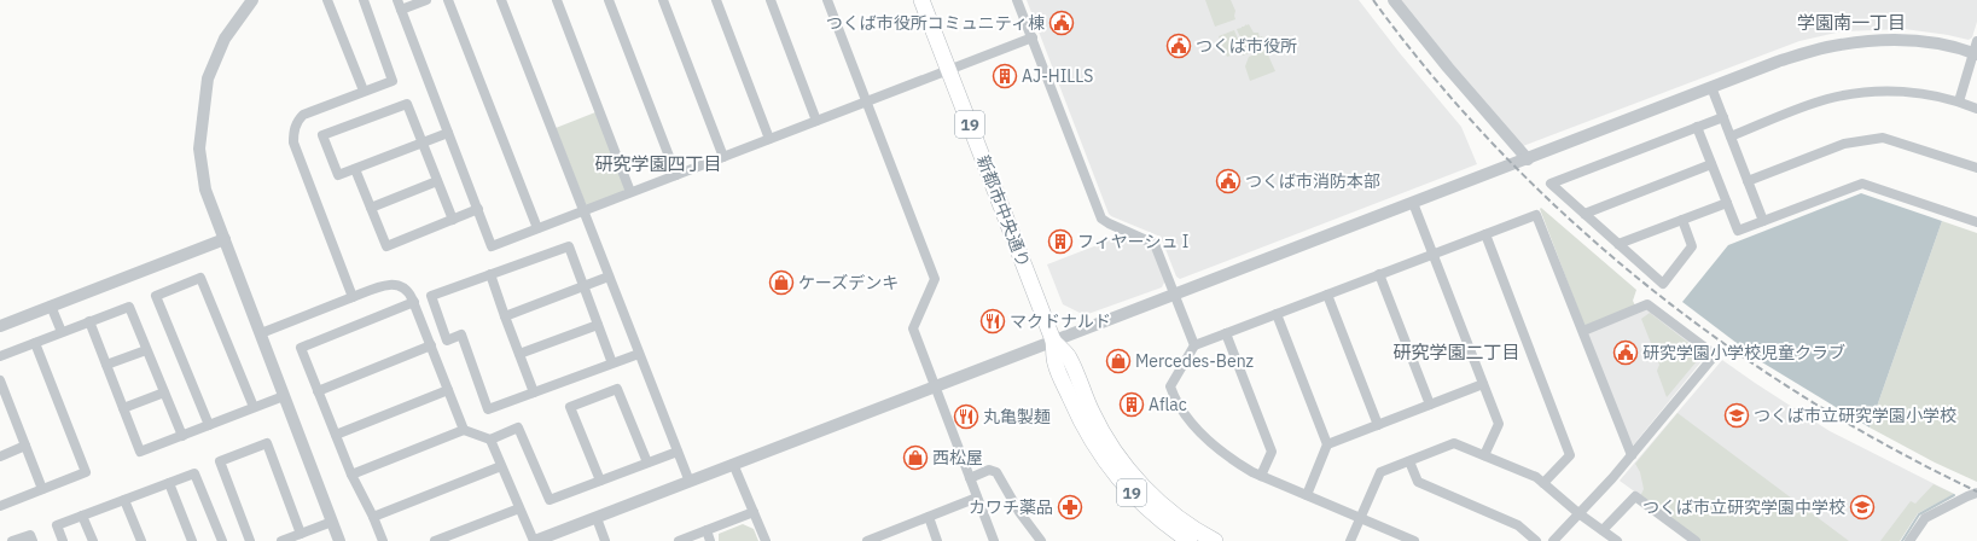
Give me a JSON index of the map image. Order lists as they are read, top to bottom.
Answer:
{
  "streets": {
    "main road": ["19", "新都市中央通り"]
  },
  "districts": ["学園南一丁目", "研究学園四丁目", "研究学園二丁目"],
  "places": {
    "public building": [
      "つくば市役所コミュニティ棟",
      "つくば市役所",
      "つくば市消防本部",
      "研究学園小学校児童クラブ"
    ],
    "building": ["AJ-HILLS", "フィヤーシュ I", "Aflac"],
    "shop": ["ケーズデンキ", "Mercedes-Benz", "西松屋"],
    "restaurant": ["マクドナルド", "丸亀製麺"],
    "school or university": ["つくば市立研究学園小学校", "つくば市立研究学園中学校"],
    "pharmacy": ["カワチ薬品"]
  }
}
